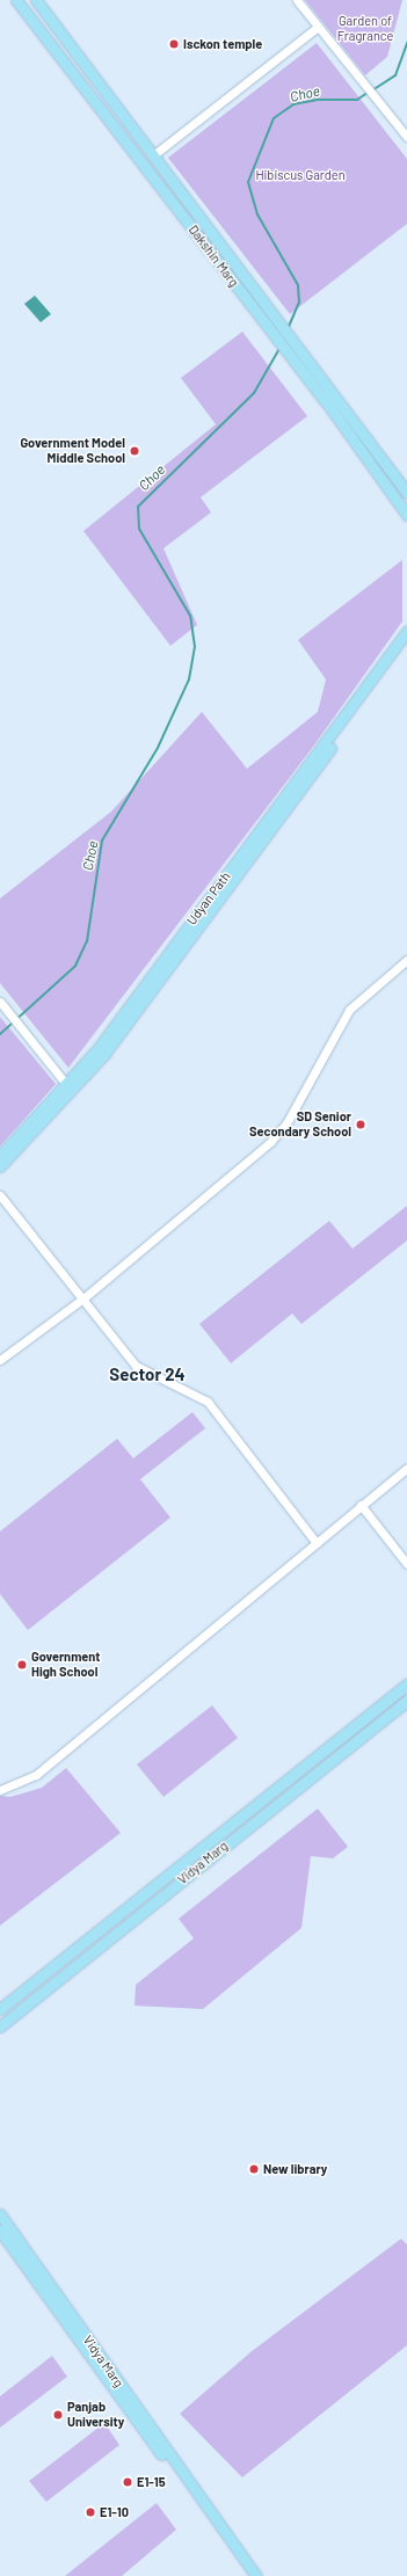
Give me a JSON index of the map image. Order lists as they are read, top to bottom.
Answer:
{
  "streets": {
    "main road": ["Dakshin Marg", "Udyan Path", "Vidya Marg"]
  },
  "districts": ["Sector 24"],
  "water": ["Choe"],
  "parks": ["Garden of Fragrance", "Hibiscus Garden"],
  "places": [
    "Isckon temple",
    "Government Model Middle School",
    "SD Senior Secondary School",
    "Government High School",
    "New library",
    "Panjab University",
    "E1-15",
    "E1-10"
  ]
}
